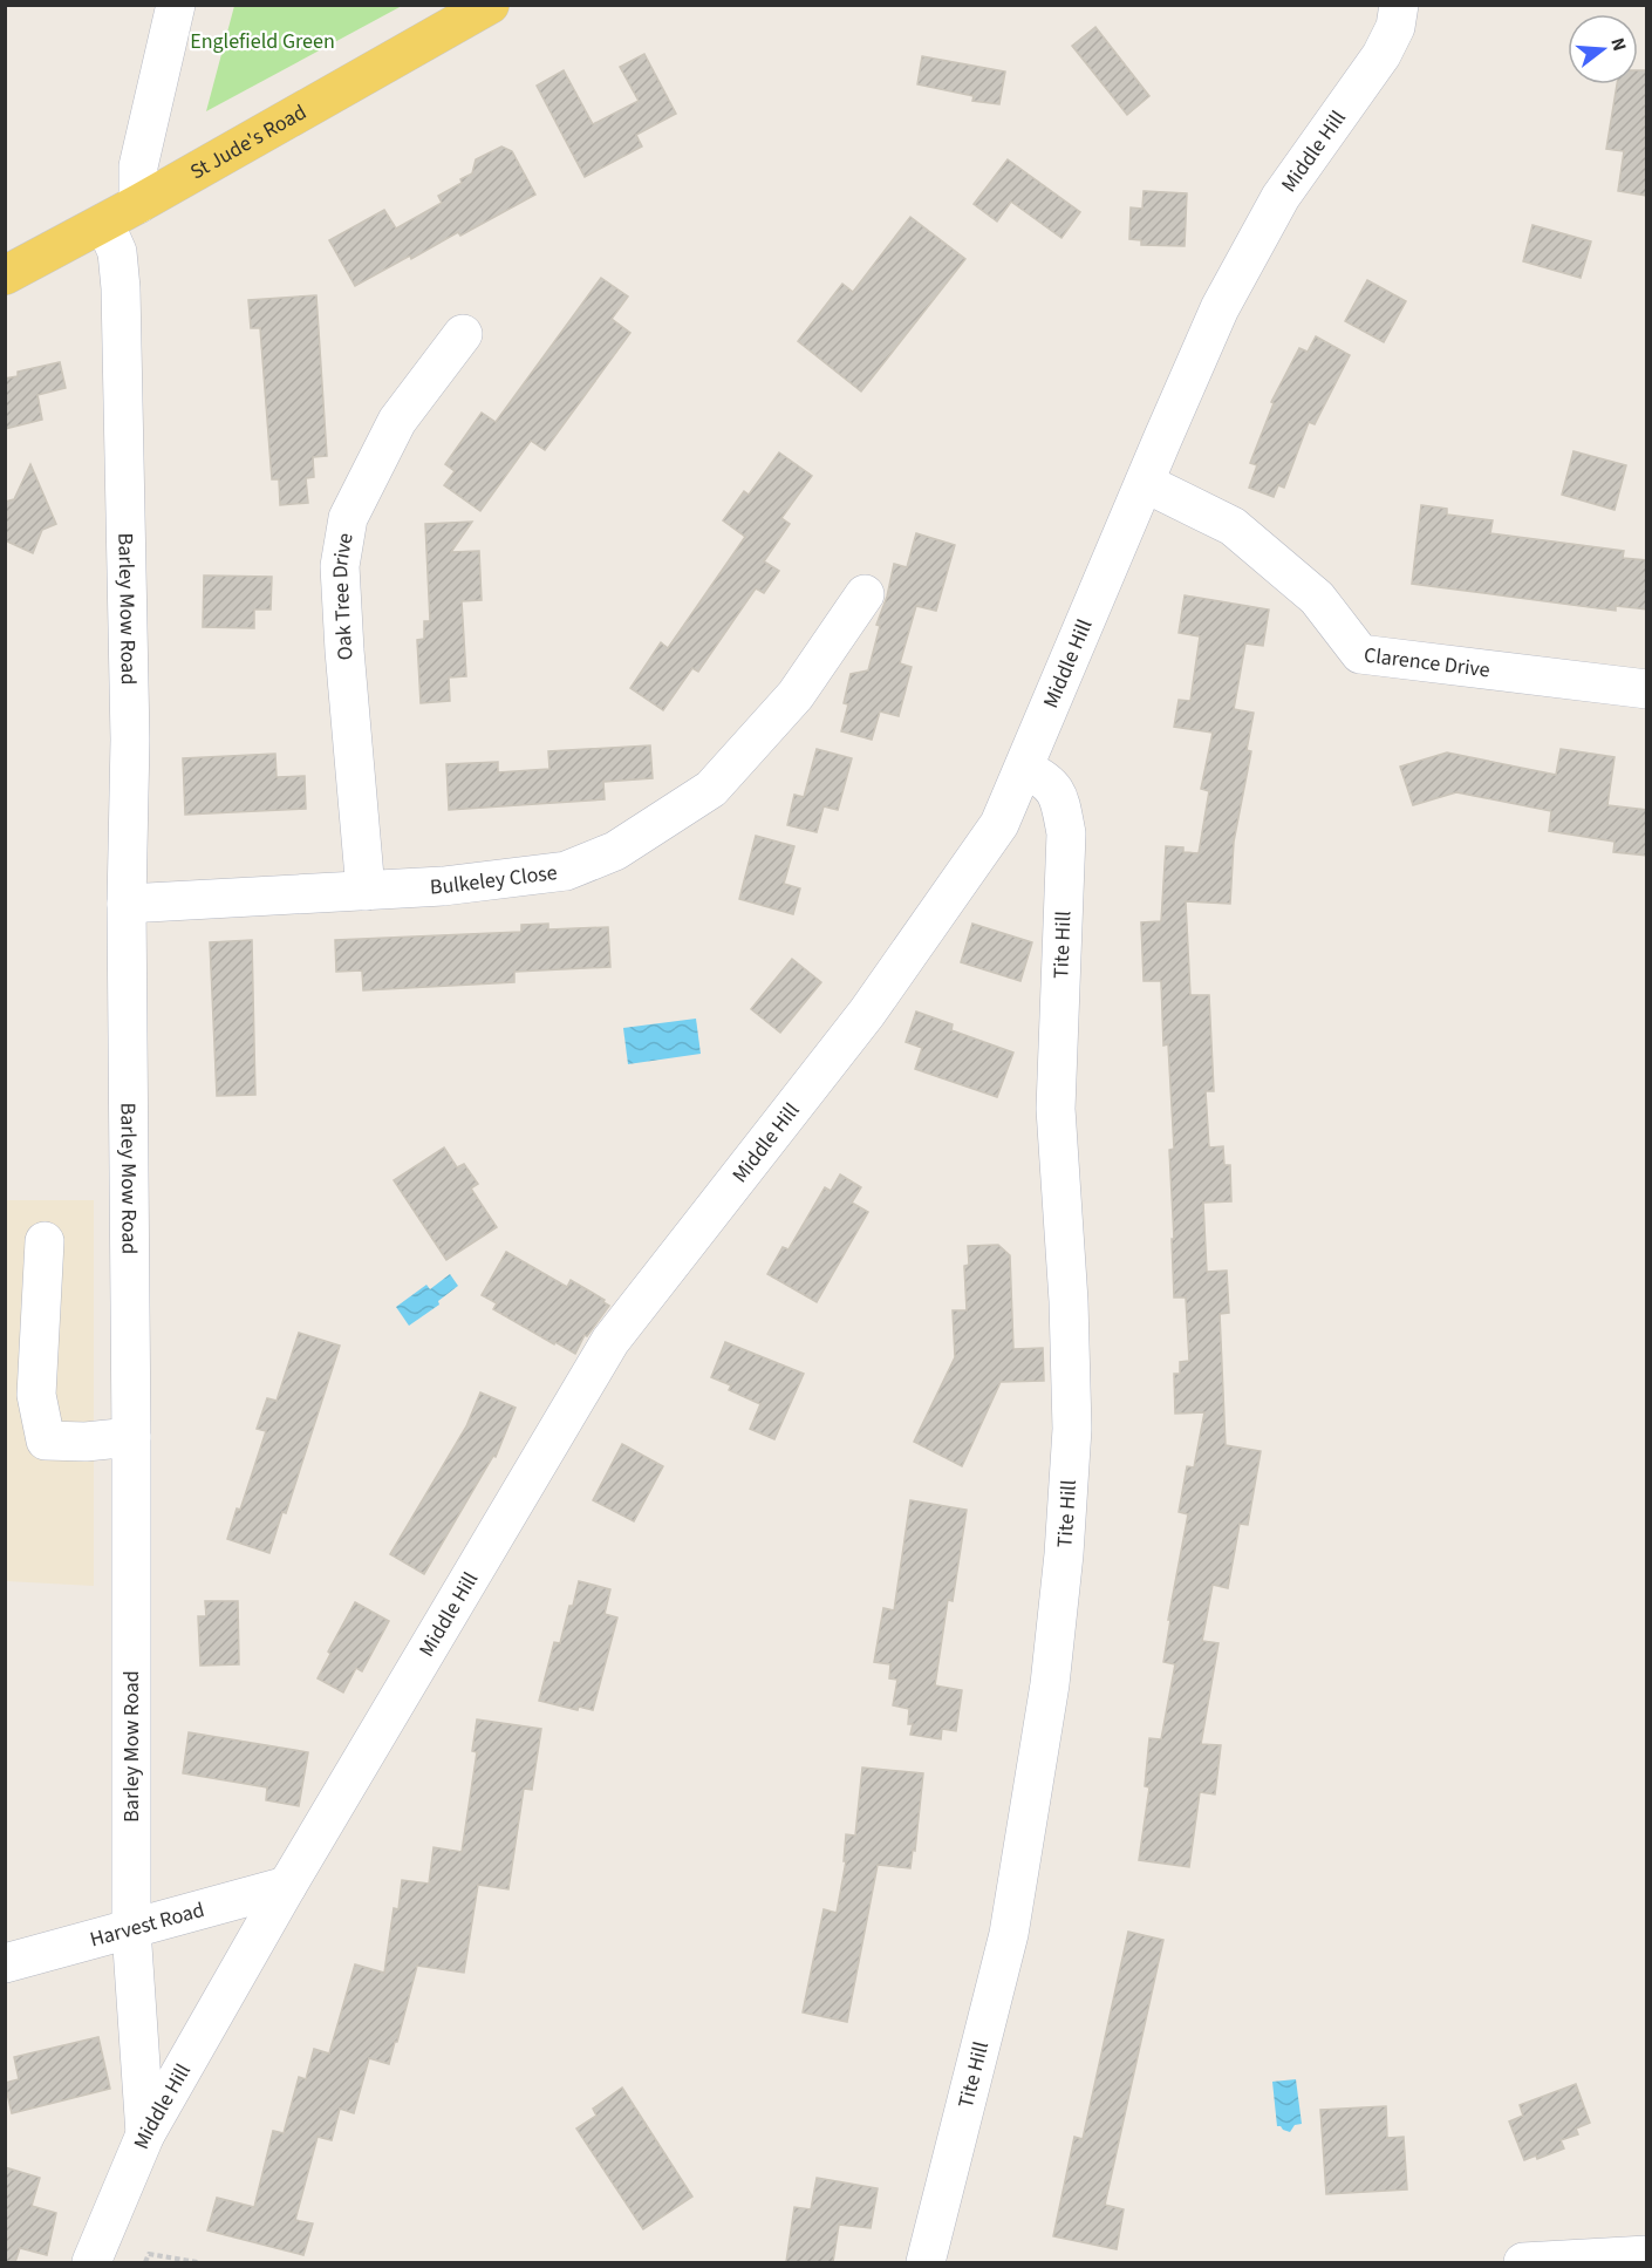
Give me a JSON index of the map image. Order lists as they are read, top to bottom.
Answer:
{
  "streets": {
    "main road": ["St Jude's Road"],
    "street": [
      "Middle Hill",
      "Oak Tree Drive",
      "Barley Mow Road",
      "Clarence Drive",
      "Bulkeley Close",
      "Tite Hill",
      "Harvest Road"
    ]
  },
  "crossings": [
    ["St Jude's Road", "Barley Mow Road"],
    ["Middle Hill", "Barley Mow Road"],
    ["Middle Hill", "Clarence Drive"],
    ["Middle Hill", "Tite Hill"],
    ["Middle Hill", "Harvest Road"],
    ["Oak Tree Drive", "Bulkeley Close"],
    ["Barley Mow Road", "Bulkeley Close"],
    ["Barley Mow Road", "Harvest Road"]
  ],
  "parks": ["Englefield Green"],
  "north": "right"
}
